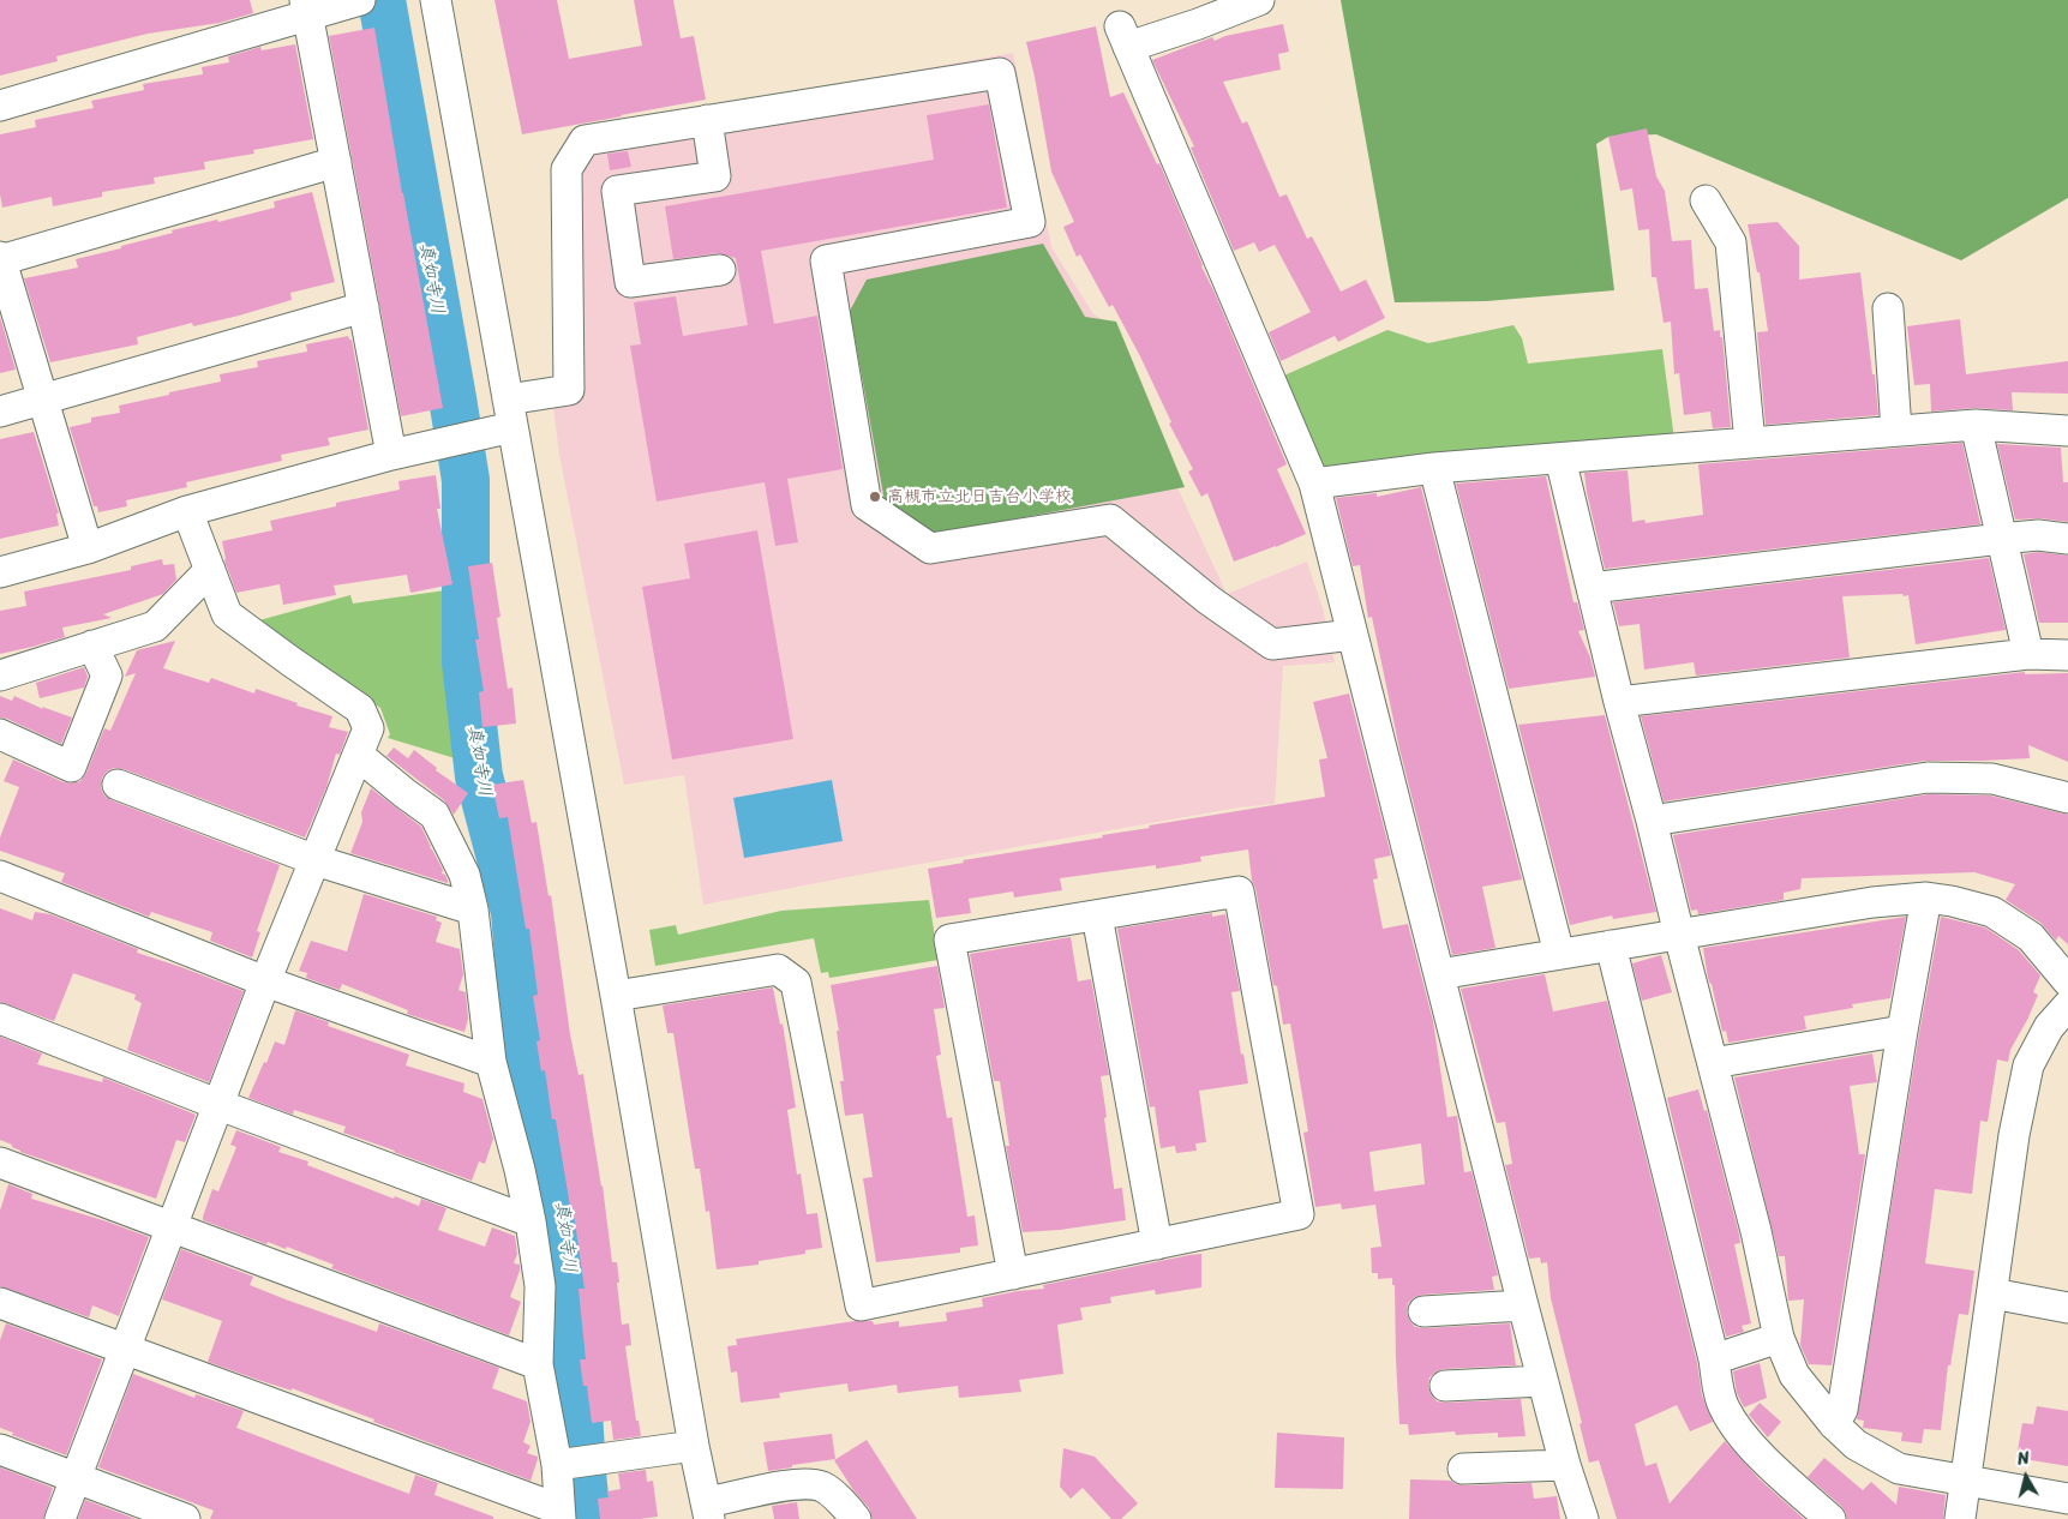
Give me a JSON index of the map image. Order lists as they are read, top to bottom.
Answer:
{
  "water": ["真如寺川"],
  "places": ["高槻市立北日吉台小学校"],
  "north": "top"
}
